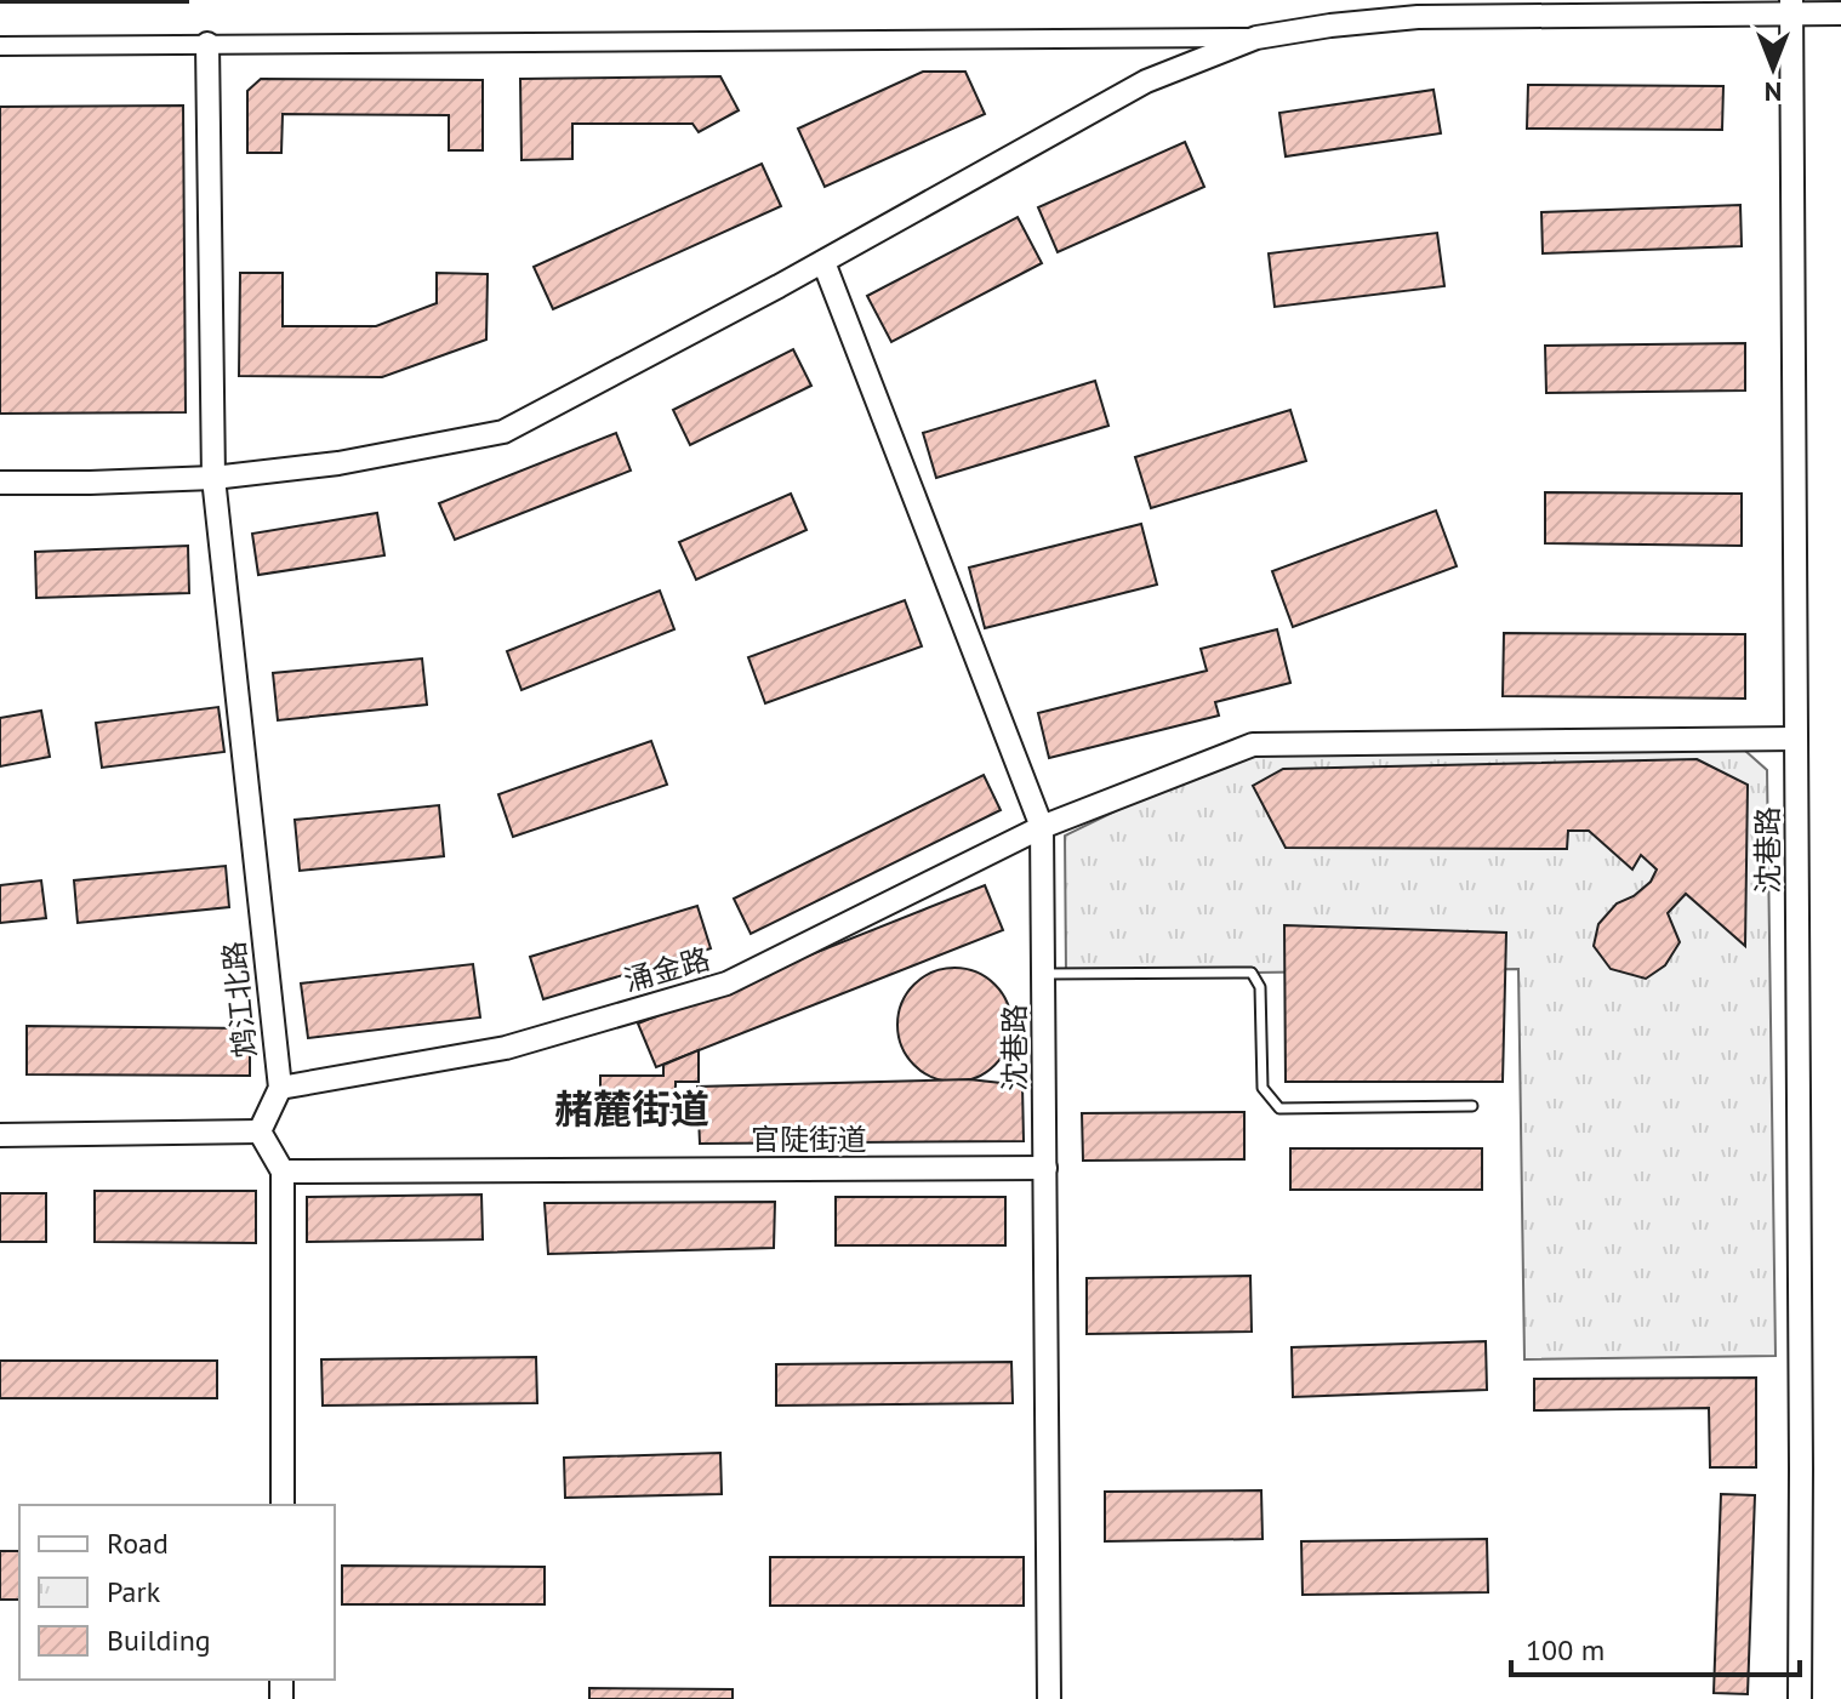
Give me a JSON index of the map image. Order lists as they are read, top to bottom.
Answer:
{
  "streets": {
    "street": [
      "沈巷路",
      "涌金路",
      "鸩江北路",
      "官陡街道"
    ]
  },
  "crossings": [
    ["沈巷路", "涌金路"],
    ["沈巷路", "官陡街道"],
    ["涌金路", "鸩江北路"]
  ],
  "districts": ["赭麓街道"],
  "legend": ["Road", "Park", "Building"],
  "scale_bar": "100 m",
  "north": "bottom"
}
